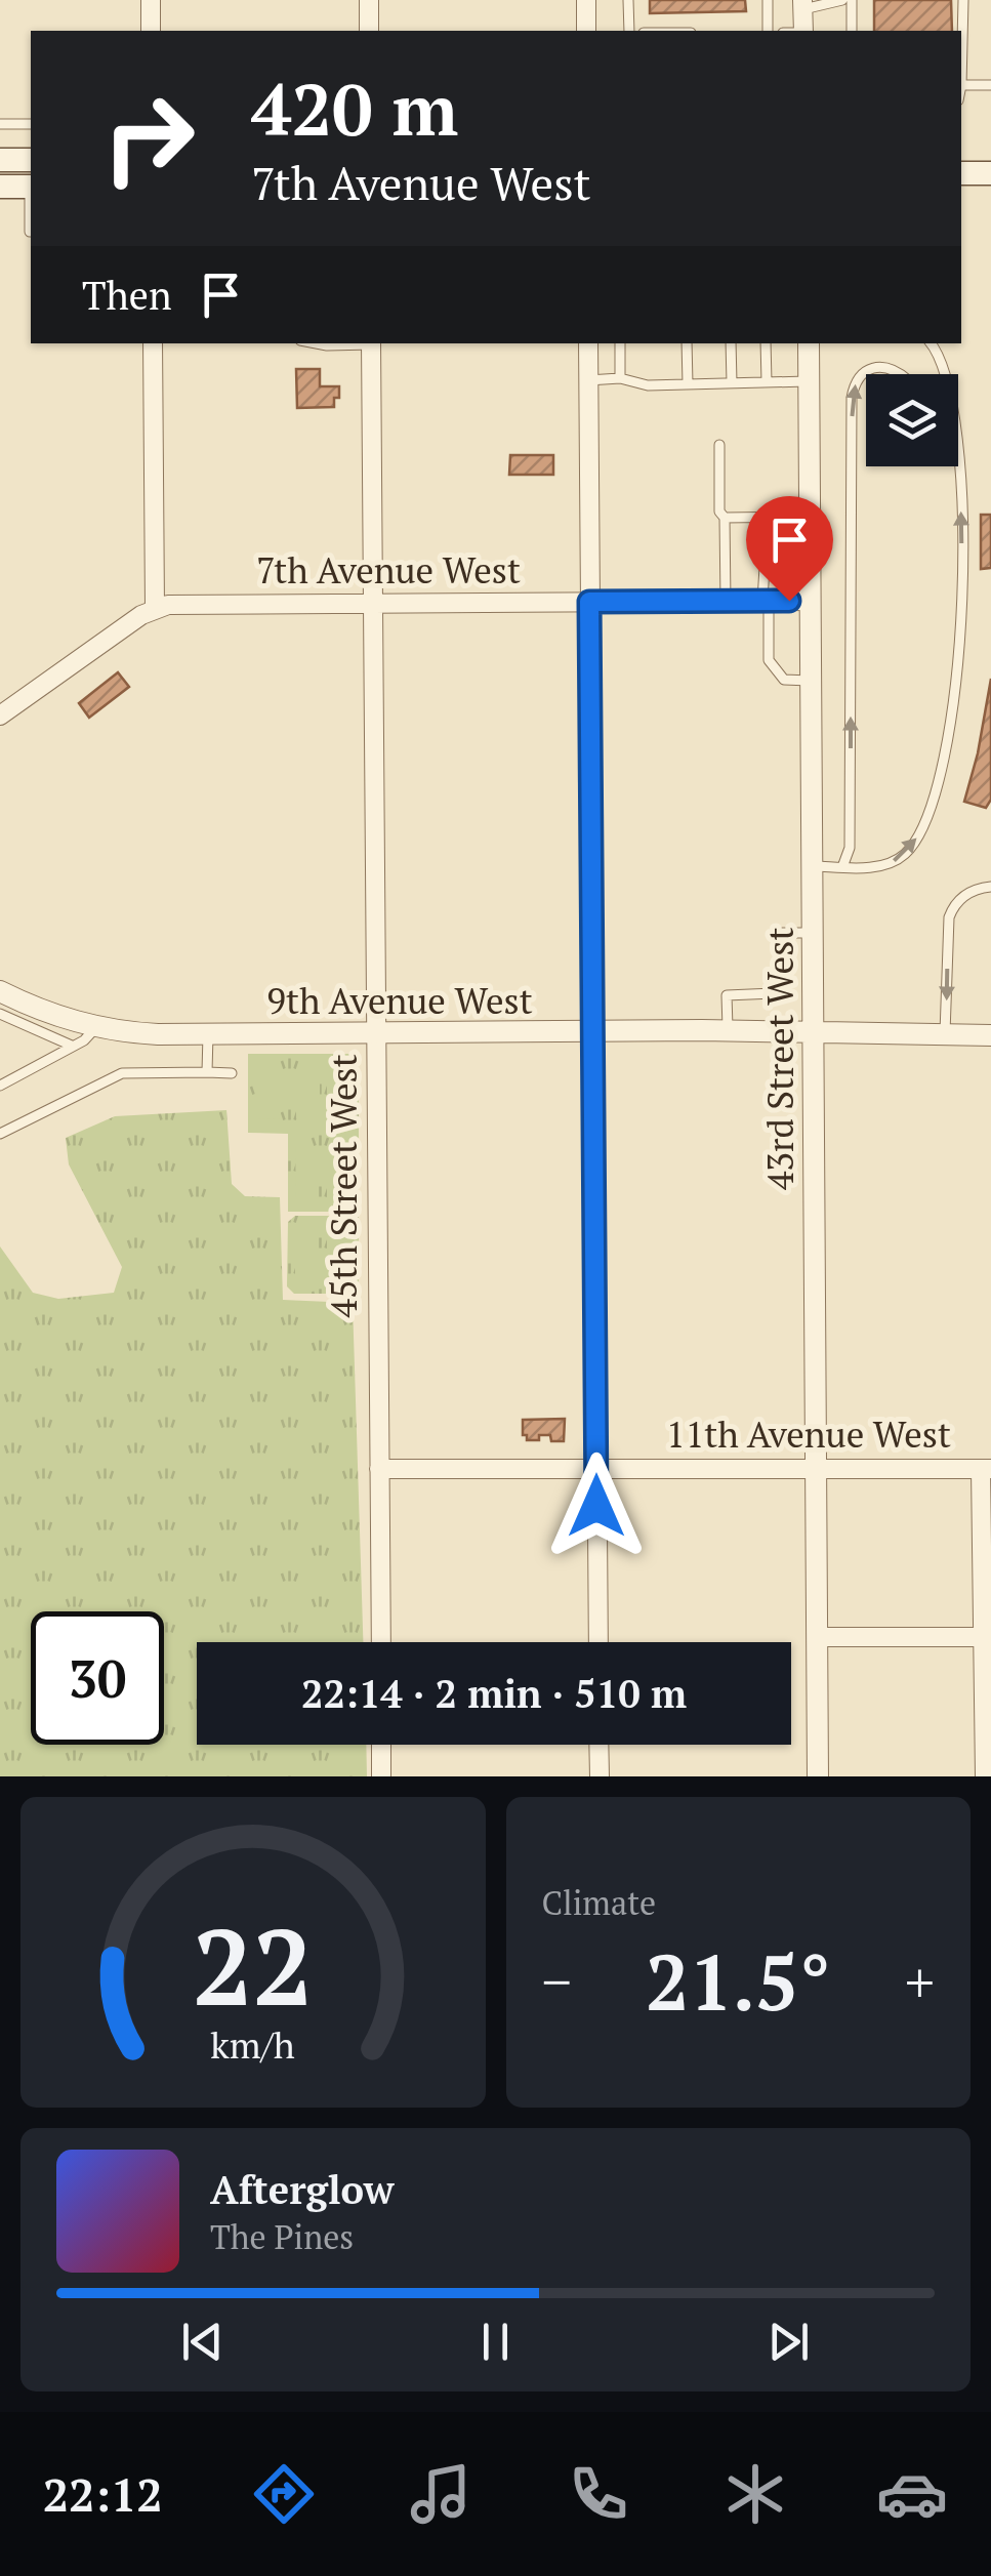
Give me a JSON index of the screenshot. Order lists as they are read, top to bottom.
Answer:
{
  "streets": {
    "street": [
      "7th Avenue West",
      "9th Avenue West",
      "43rd Street West",
      "45th Street West",
      "11th Avenue West"
    ]
  },
  "crossings": [
    ["7th Avenue West", "43rd Street West"],
    ["7th Avenue West", "45th Street West"],
    ["9th Avenue West", "43rd Street West"],
    ["9th Avenue West", "45th Street West"],
    ["43rd Street West", "11th Avenue West"],
    ["45th Street West", "11th Avenue West"]
  ],
  "page": {
    "turn": ["420 m", "7th Avenue West"],
    "then": "Then",
    "limit": "30",
    "trip": "22:14 · 2 min · 510 m",
    "tile": "Climate",
    "heat": ["−", "21.5°", "+"],
    "song": ["Afterglow", "The Pines"],
    "tabs": "22:12",
    "gauge": ["22", "km/h"]
  }
}
